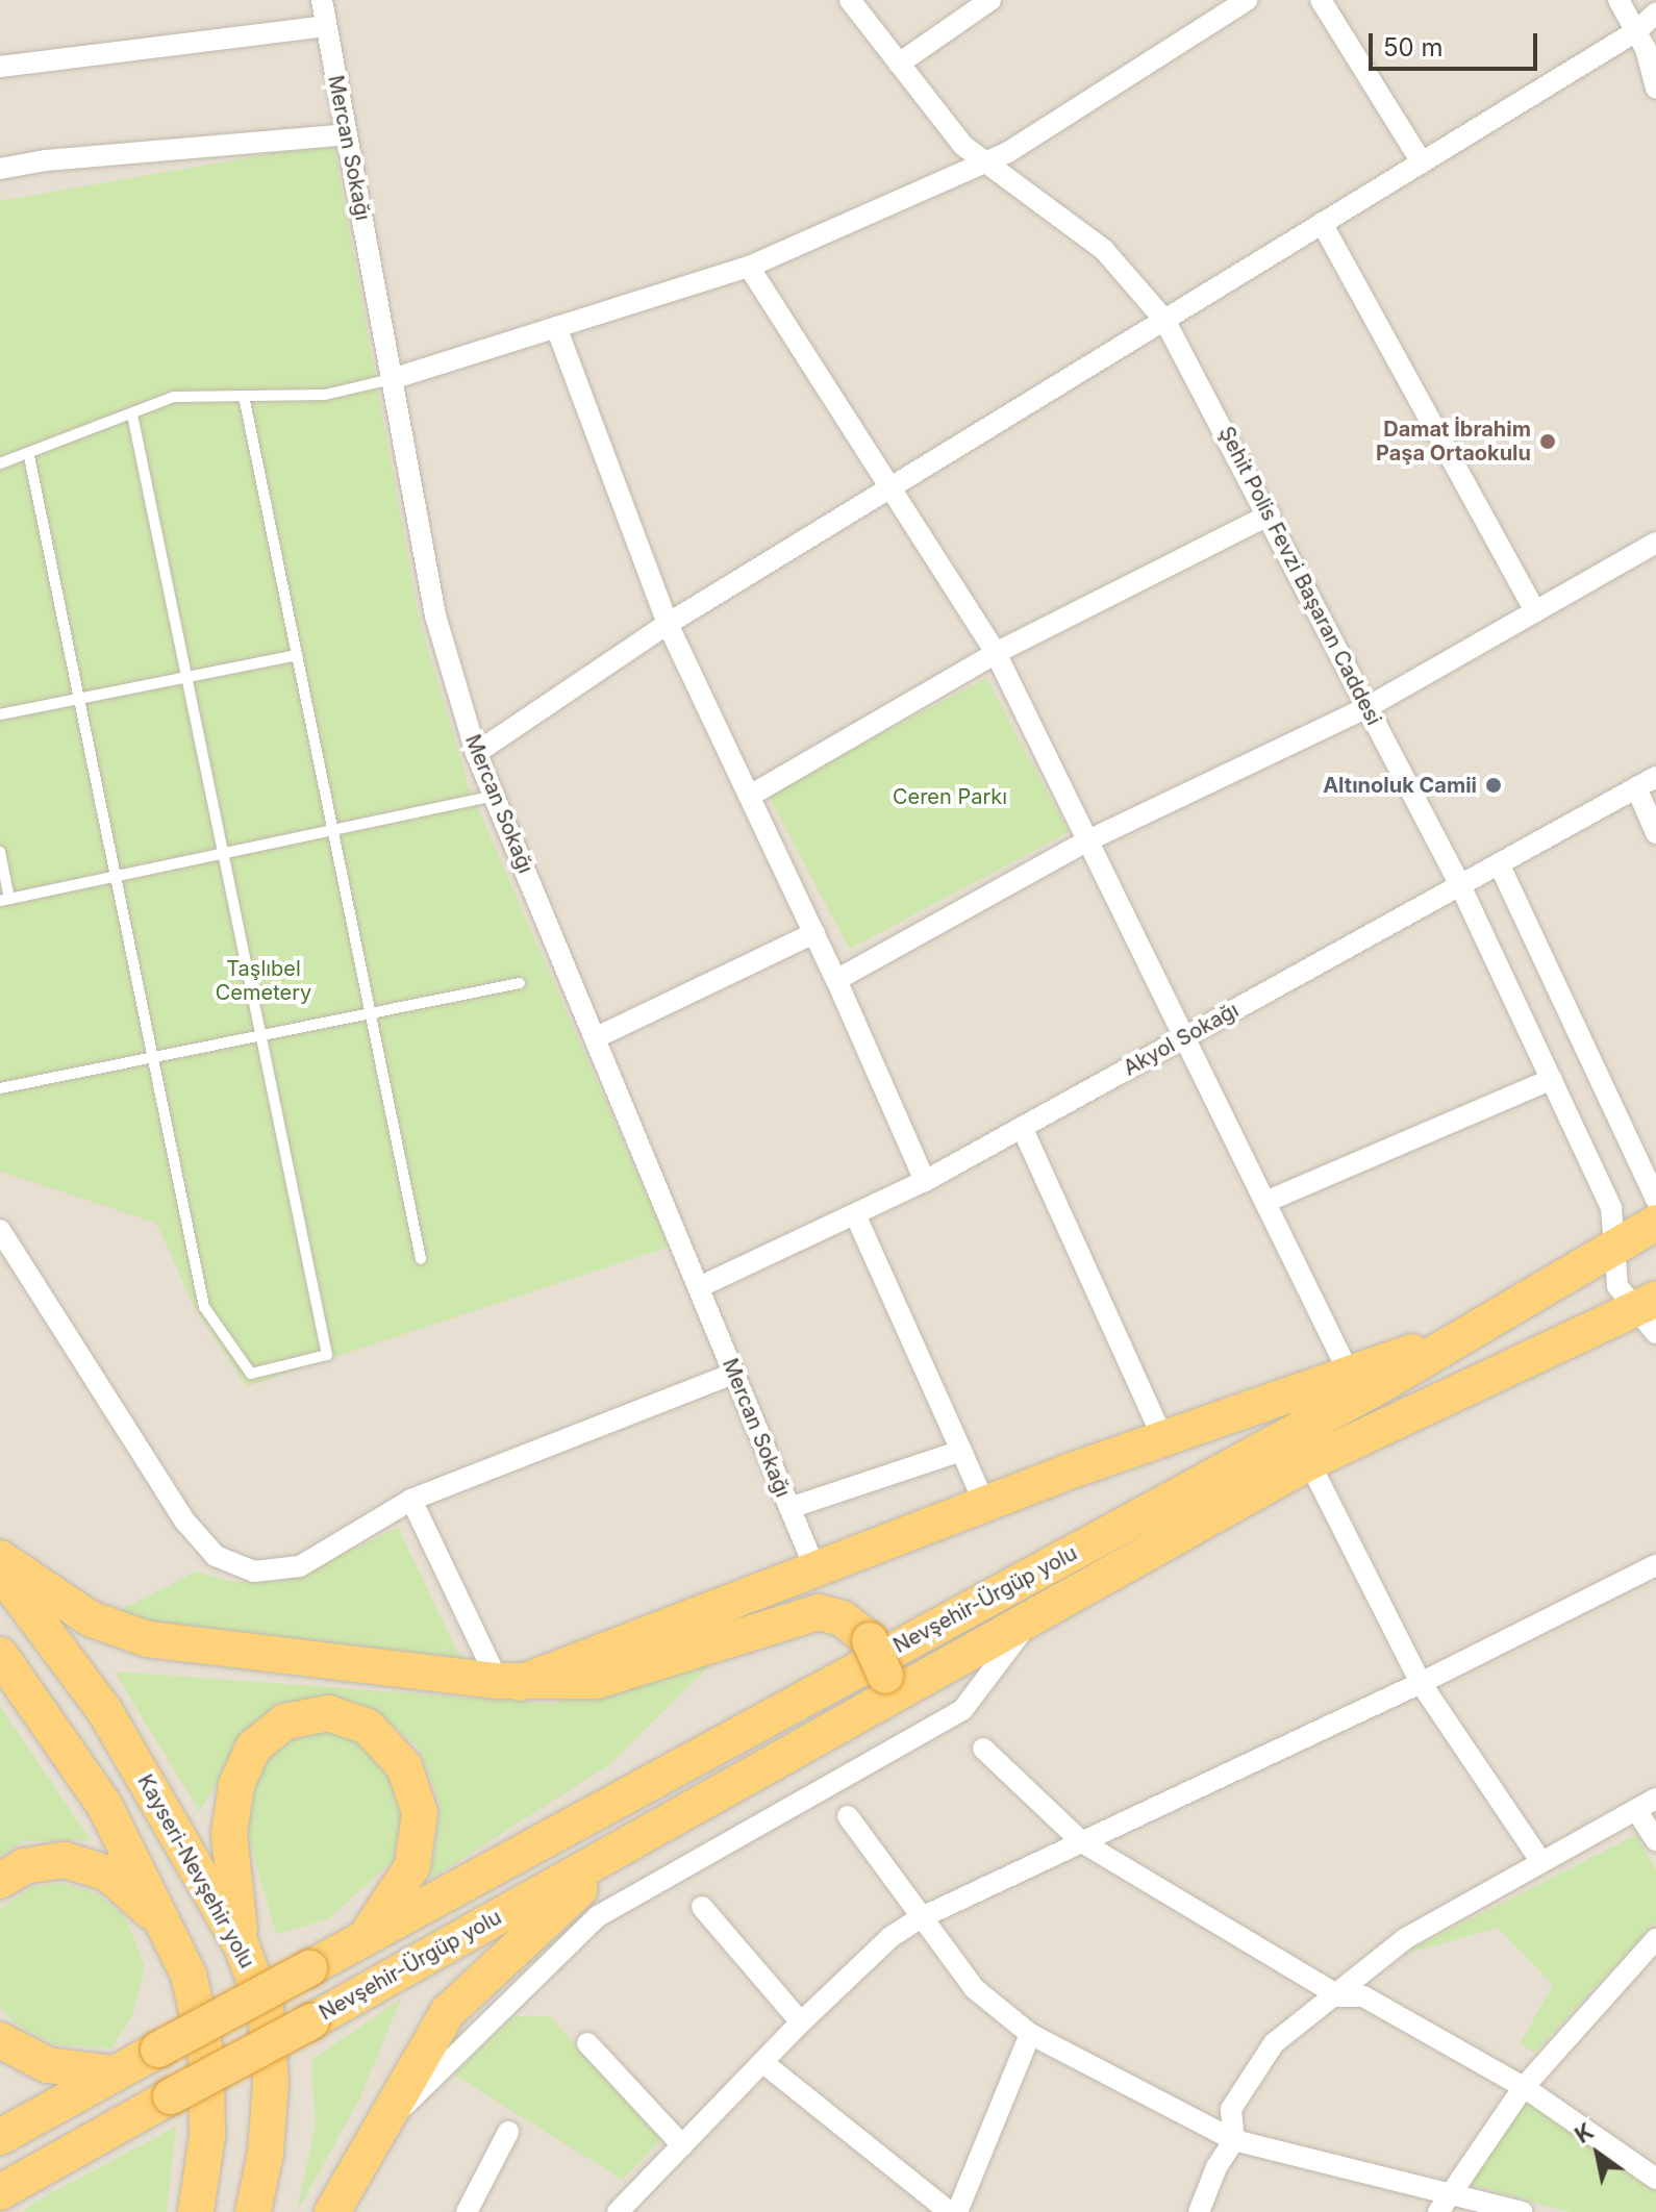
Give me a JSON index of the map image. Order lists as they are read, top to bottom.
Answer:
{
  "streets": {
    "highway": ["Nevşehir-Ürgüp yolu", "Kayseri-Nevşehir yolu"],
    "street": ["Mercan Sokağı", "Şehit Polis Fevzi Başaran Caddesi", "Akyol Sokağı"]
  },
  "crossings": [
    ["Mercan Sokağı", "Akyol Sokağı"],
    ["Şehit Polis Fevzi Başaran Caddesi", "Akyol Sokağı"],
    ["Şehit Polis Fevzi Başaran Caddesi", "Nevşehir-Ürgüp yolu"]
  ],
  "parks": ["Ceren Parkı", "Taşlıbel Cemetery"],
  "places": ["Damat İbrahim Paşa Ortaokulu", "Altınoluk Camii"],
  "scale_bar": "50 m",
  "north": "top left"
}
